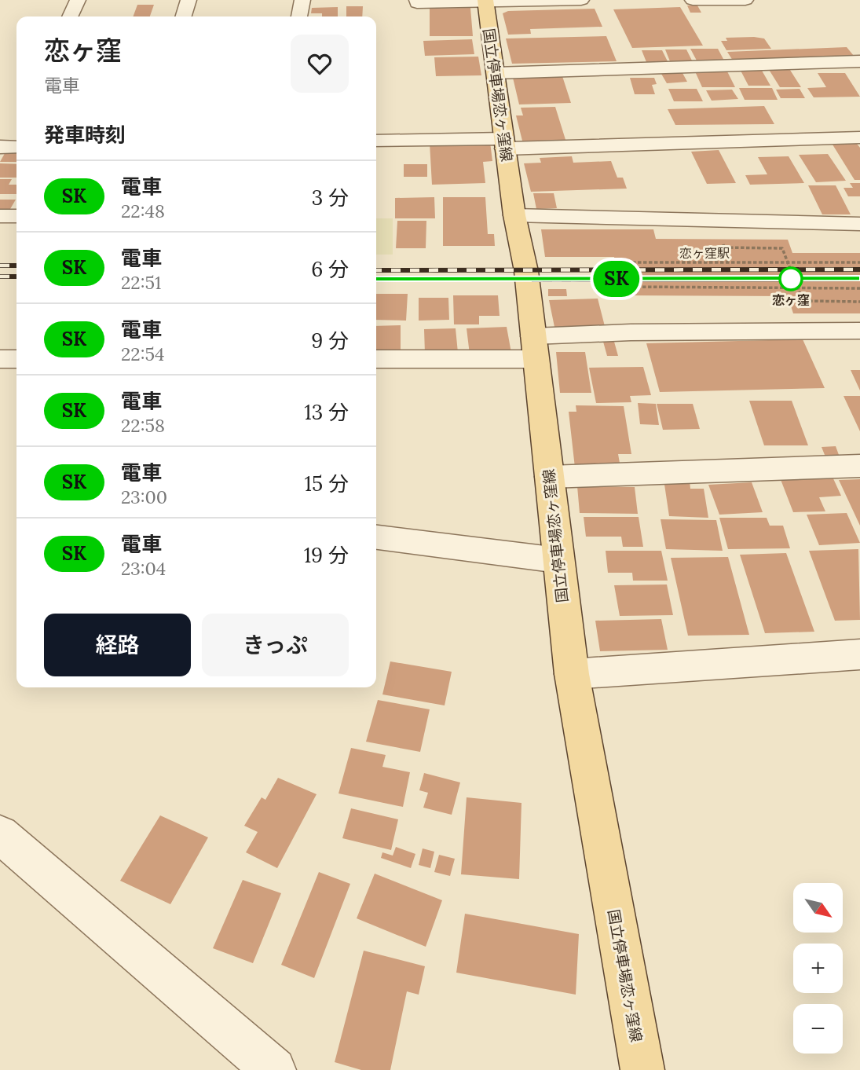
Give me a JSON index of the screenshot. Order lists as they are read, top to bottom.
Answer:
{
  "streets": {
    "main road": ["国立停車場恋ヶ窪線"],
    "path": ["恋ヶ窪駅"]
  },
  "places": ["恋ヶ窪"],
  "north": "bottom right",
  "page": {
    "on_map": "SK",
    "heading": [
      ["恋ヶ窪", "電車"],
      "発車時刻"
    ],
    "list": [
      {
        "mark": "SK",
        "name": "電車",
        "note": "22:48",
        "value": "3 分"
      },
      {
        "mark": "SK",
        "name": "電車",
        "note": "22:51",
        "value": "6 分"
      },
      {
        "mark": "SK",
        "name": "電車",
        "note": "22:54",
        "value": "9 分"
      },
      {
        "mark": "SK",
        "name": "電車",
        "note": "22:58",
        "value": "13 分"
      },
      {
        "mark": "SK",
        "name": "電車",
        "note": "23:00",
        "value": "15 分"
      },
      {
        "mark": "SK",
        "name": "電車",
        "note": "23:04",
        "value": "19 分"
      }
    ],
    "buttons": ["経路", "きっぷ"],
    "map_buttons": ["+", "−"]
  }
}
